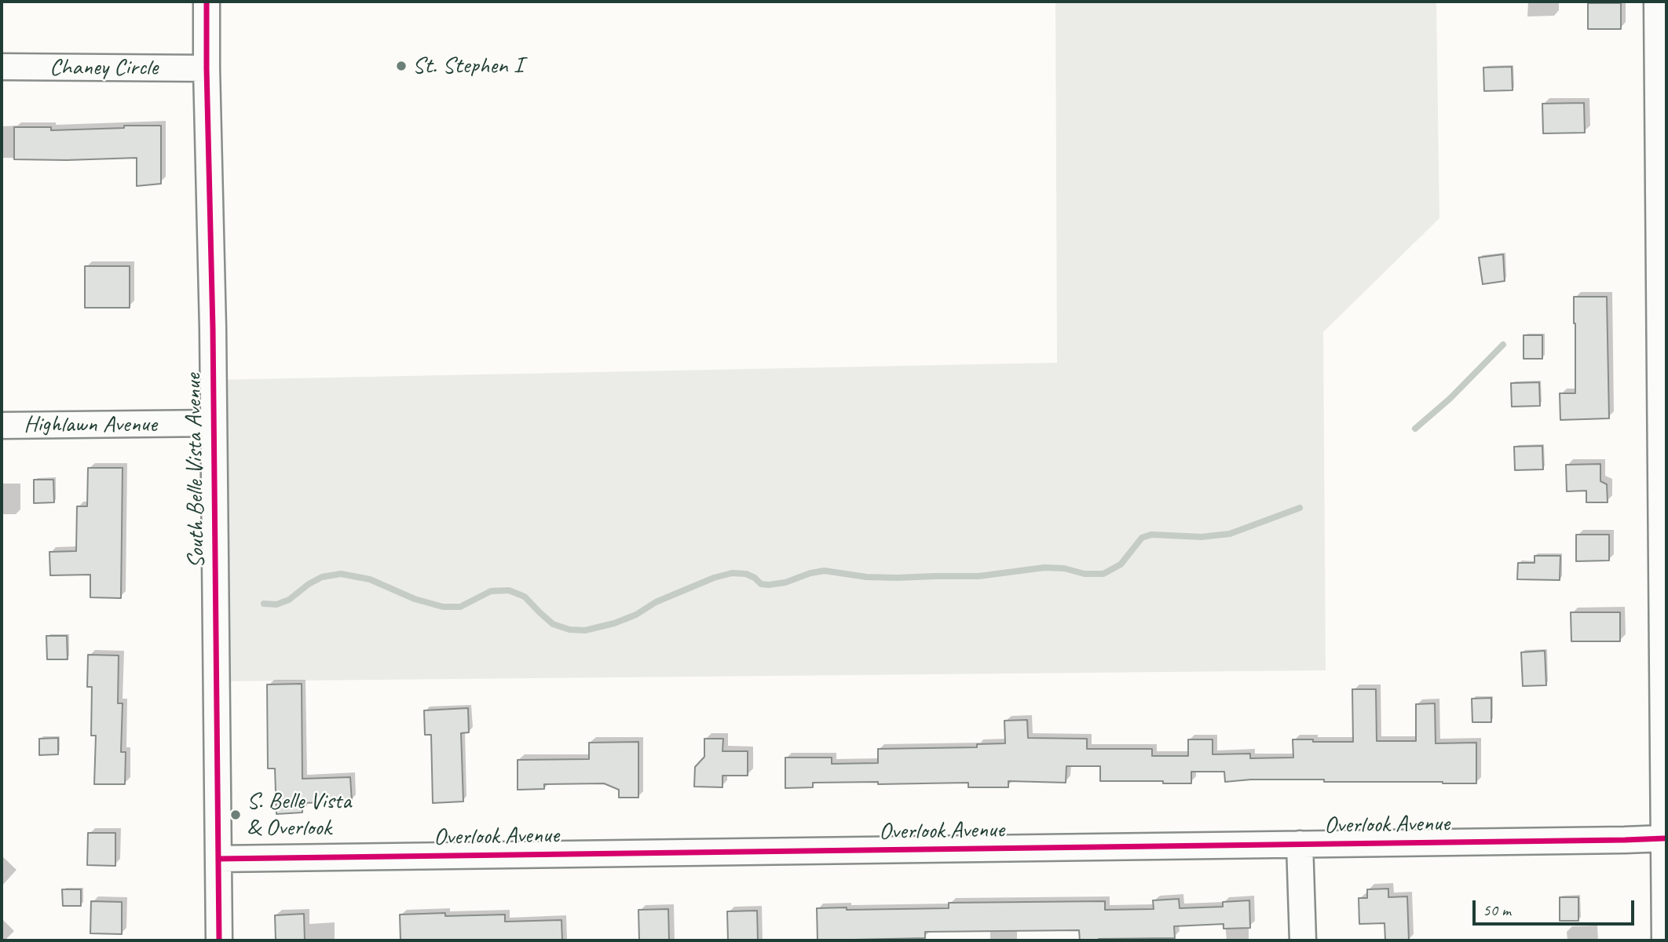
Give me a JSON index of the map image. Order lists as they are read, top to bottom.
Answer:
{
  "streets": {
    "street": [
      "Chaney Circle",
      "Highlawn Avenue",
      "South Belle Vista Avenue",
      "Overlook Avenue"
    ]
  },
  "crossings": [
    ["Chaney Circle", "South Belle Vista Avenue"],
    ["Highlawn Avenue", "South Belle Vista Avenue"],
    ["South Belle Vista Avenue", "Overlook Avenue"]
  ],
  "places": ["St. Stephen I", "S. Belle Vista & Overlook"],
  "scale_bar": "50 m"
}
